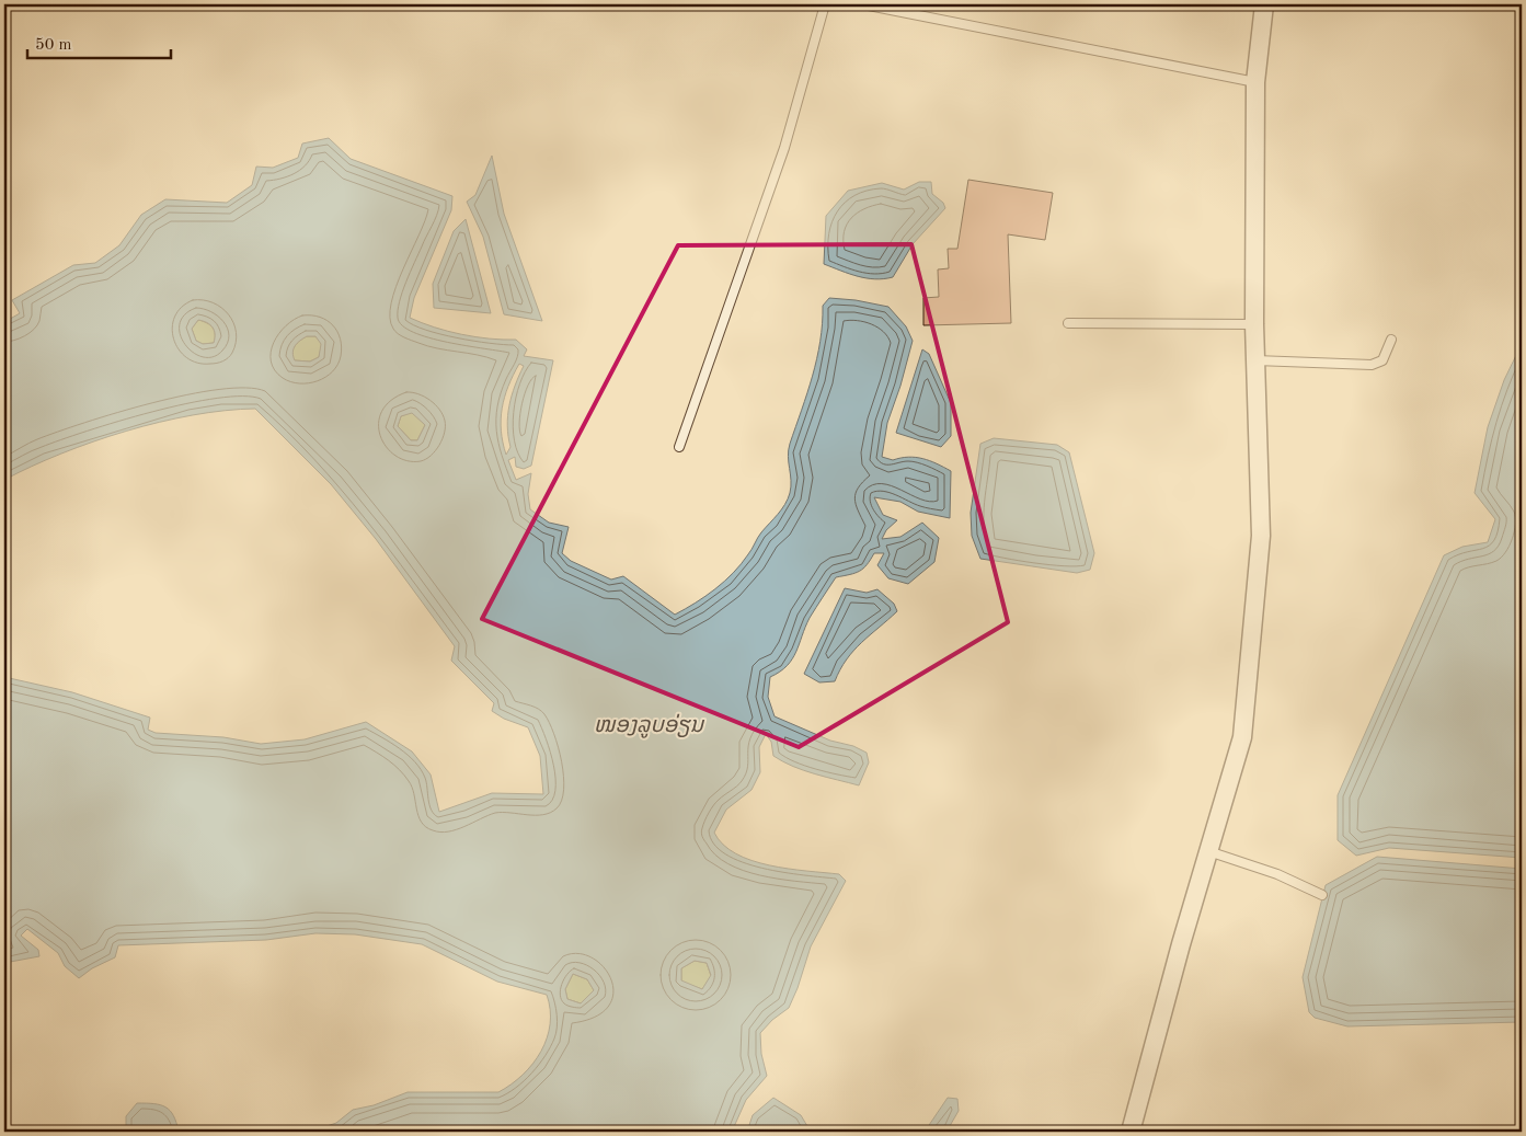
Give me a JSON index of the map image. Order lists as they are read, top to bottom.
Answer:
{
  "water": ["ໜອງລູບອ່ຽນ"],
  "scale_bar": "50 m"
}
